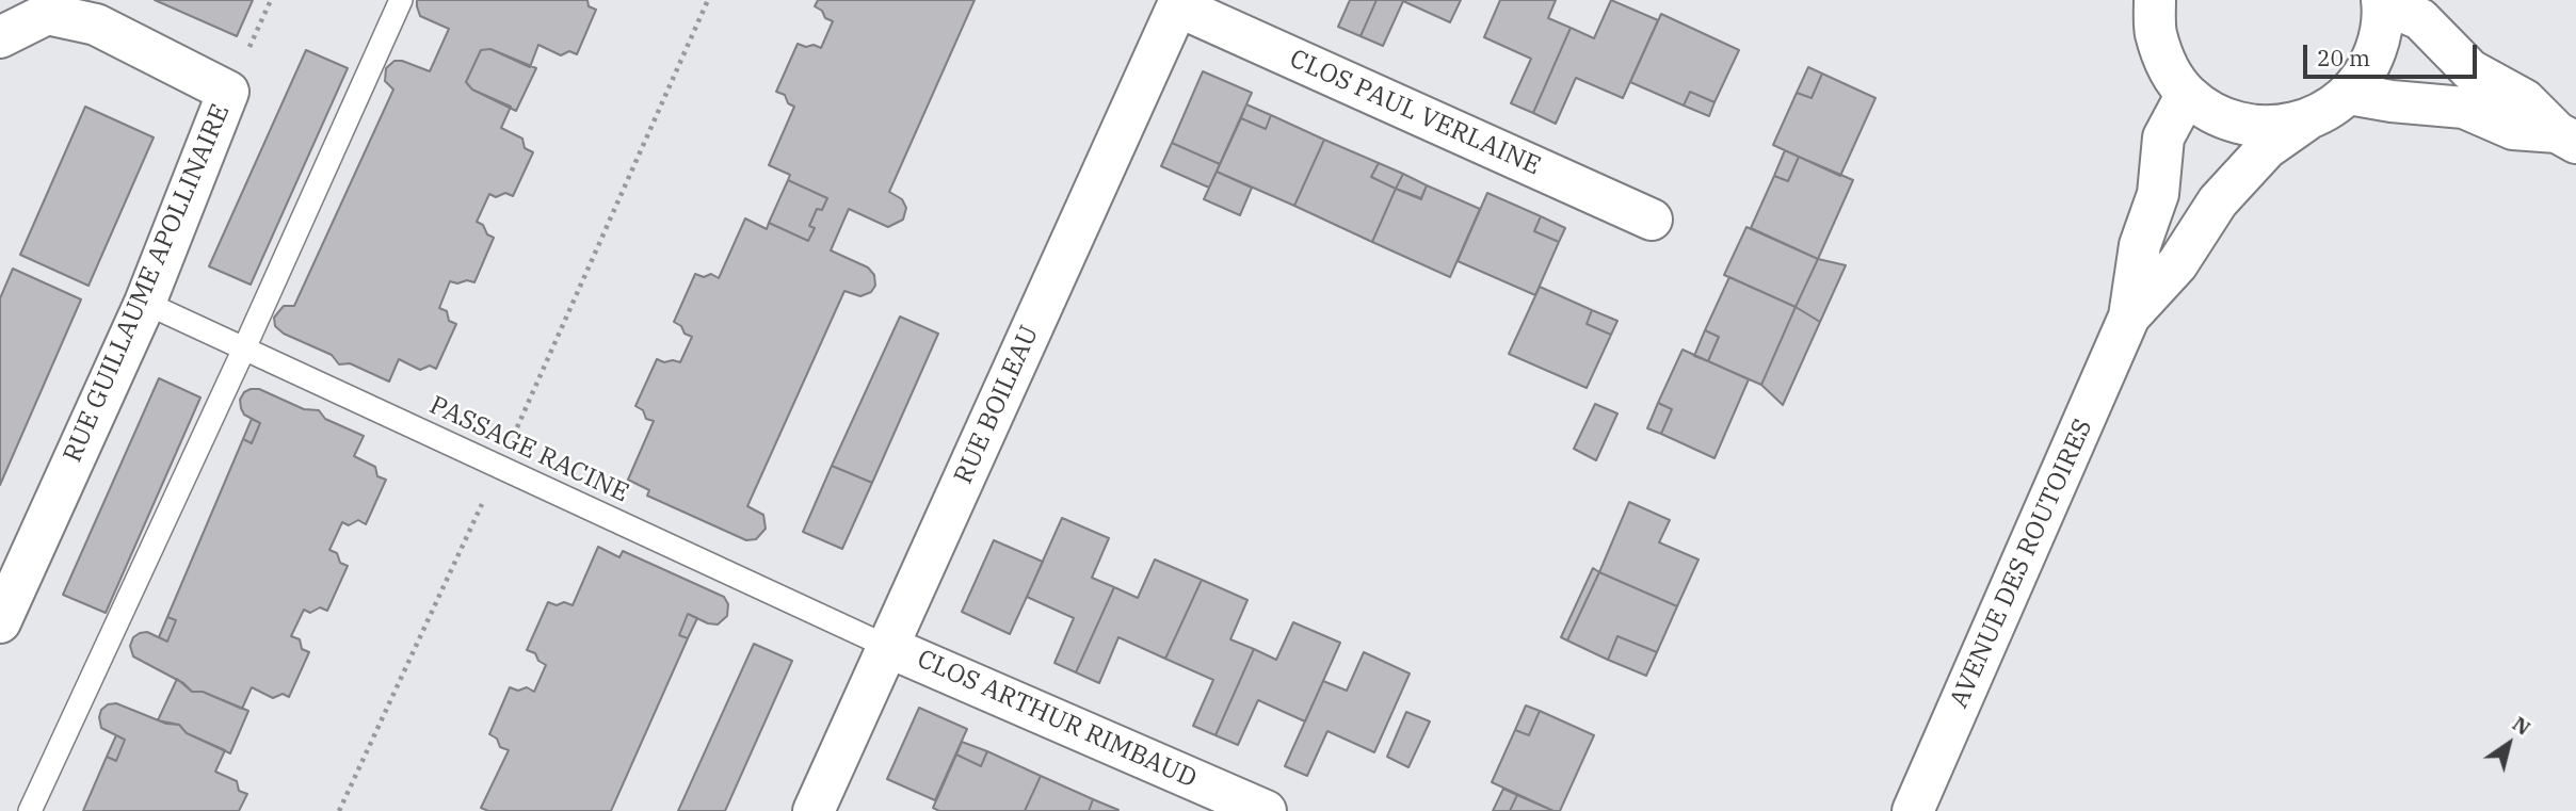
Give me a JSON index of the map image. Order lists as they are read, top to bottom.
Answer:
{
  "streets": {
    "street": [
      "CLOS PAUL VERLAINE",
      "RUE GUILLAUME APOLLINAIRE",
      "RUE BOILEAU",
      "AVENUE DES ROUTOIRES",
      "CLOS ARTHUR RIMBAUD"
    ],
    "lane": ["PASSAGE RACINE"]
  },
  "crossings": [
    ["CLOS PAUL VERLAINE", "RUE BOILEAU"],
    ["RUE GUILLAUME APOLLINAIRE", "PASSAGE RACINE"],
    ["RUE BOILEAU", "PASSAGE RACINE"],
    ["RUE BOILEAU", "CLOS ARTHUR RIMBAUD"],
    ["PASSAGE RACINE", "CLOS ARTHUR RIMBAUD"]
  ],
  "scale_bar": "20 m",
  "north": "top right"
}
